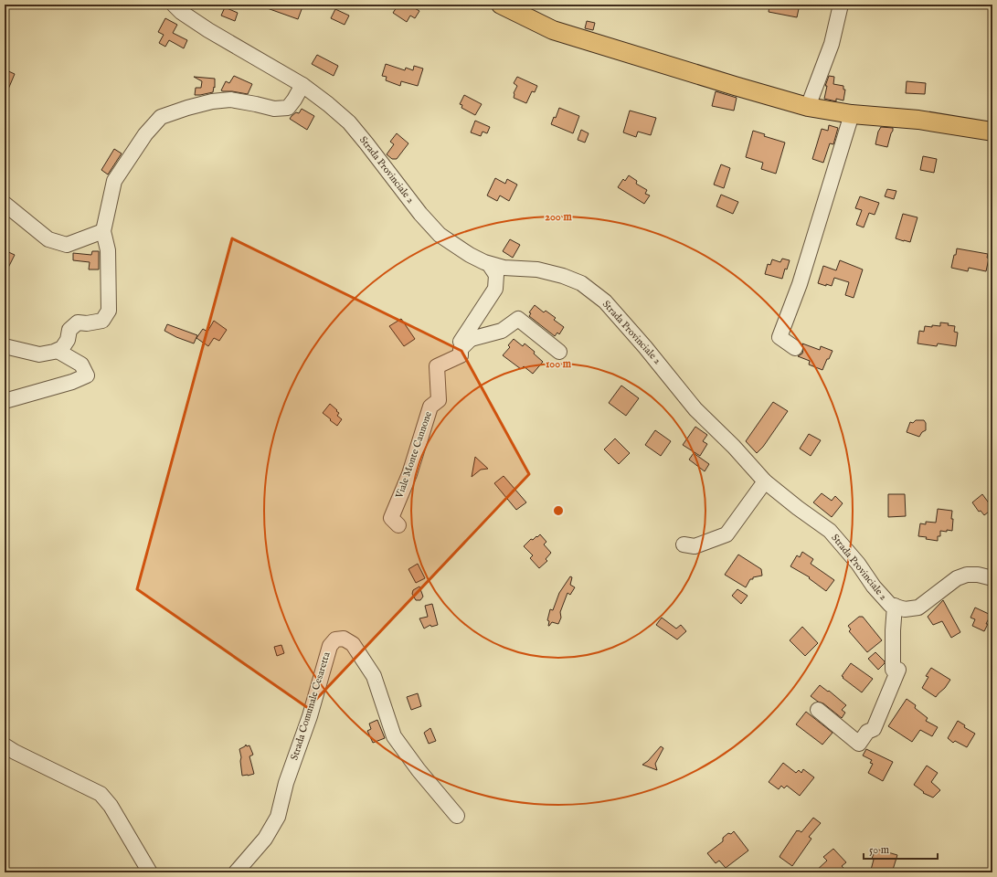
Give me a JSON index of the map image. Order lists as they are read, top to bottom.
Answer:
{
  "streets": {
    "street": ["Strada Provinciale 2", "Viale Monte Cannone", "Strada Comunale Cesaretta"]
  },
  "scale_bar": "50 m",
  "rings": ["200 m", "100 m"]
}
